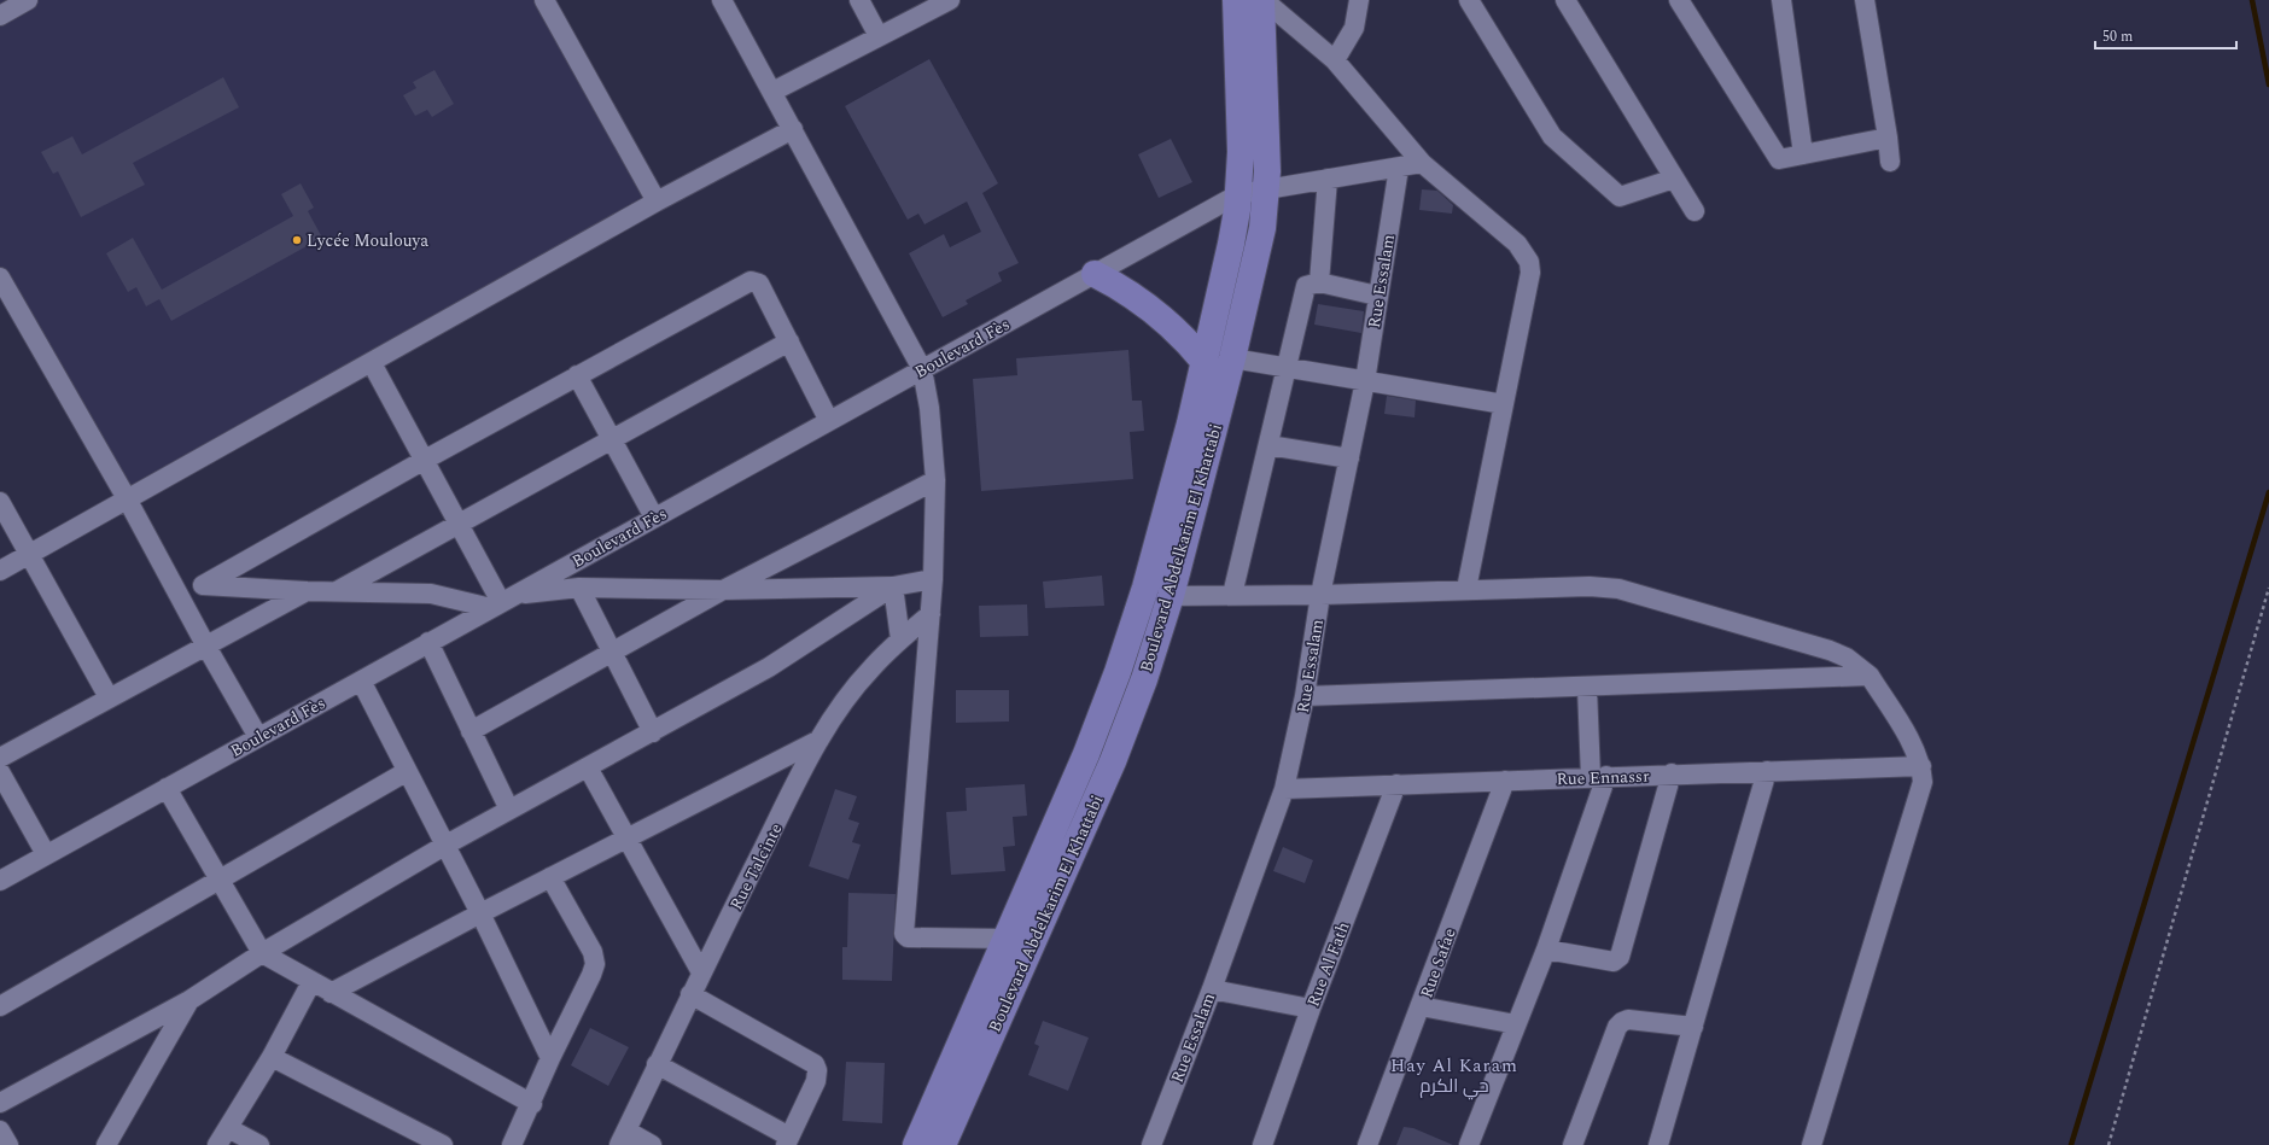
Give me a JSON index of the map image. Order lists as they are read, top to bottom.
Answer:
{
  "streets": {
    "street": [
      "Rue Essalam",
      "Boulevard Fès",
      "Boulevard Abdelkarim El Khattabi",
      "Rue Ennassr",
      "Rue Talcinte",
      "Rue Safae",
      "Rue Al Fath"
    ]
  },
  "crossings": [
    ["Rue Essalam", "Boulevard Fès"],
    ["Rue Essalam", "Rue Ennassr"],
    ["Boulevard Fès", "Boulevard Abdelkarim El Khattabi"],
    ["Rue Ennassr", "Rue Safae"],
    ["Rue Ennassr", "Rue Al Fath"]
  ],
  "districts": ["Hay Al Karam حي الكرم"],
  "places": ["Lycée Moulouya"],
  "scale_bar": "50 m"
}
